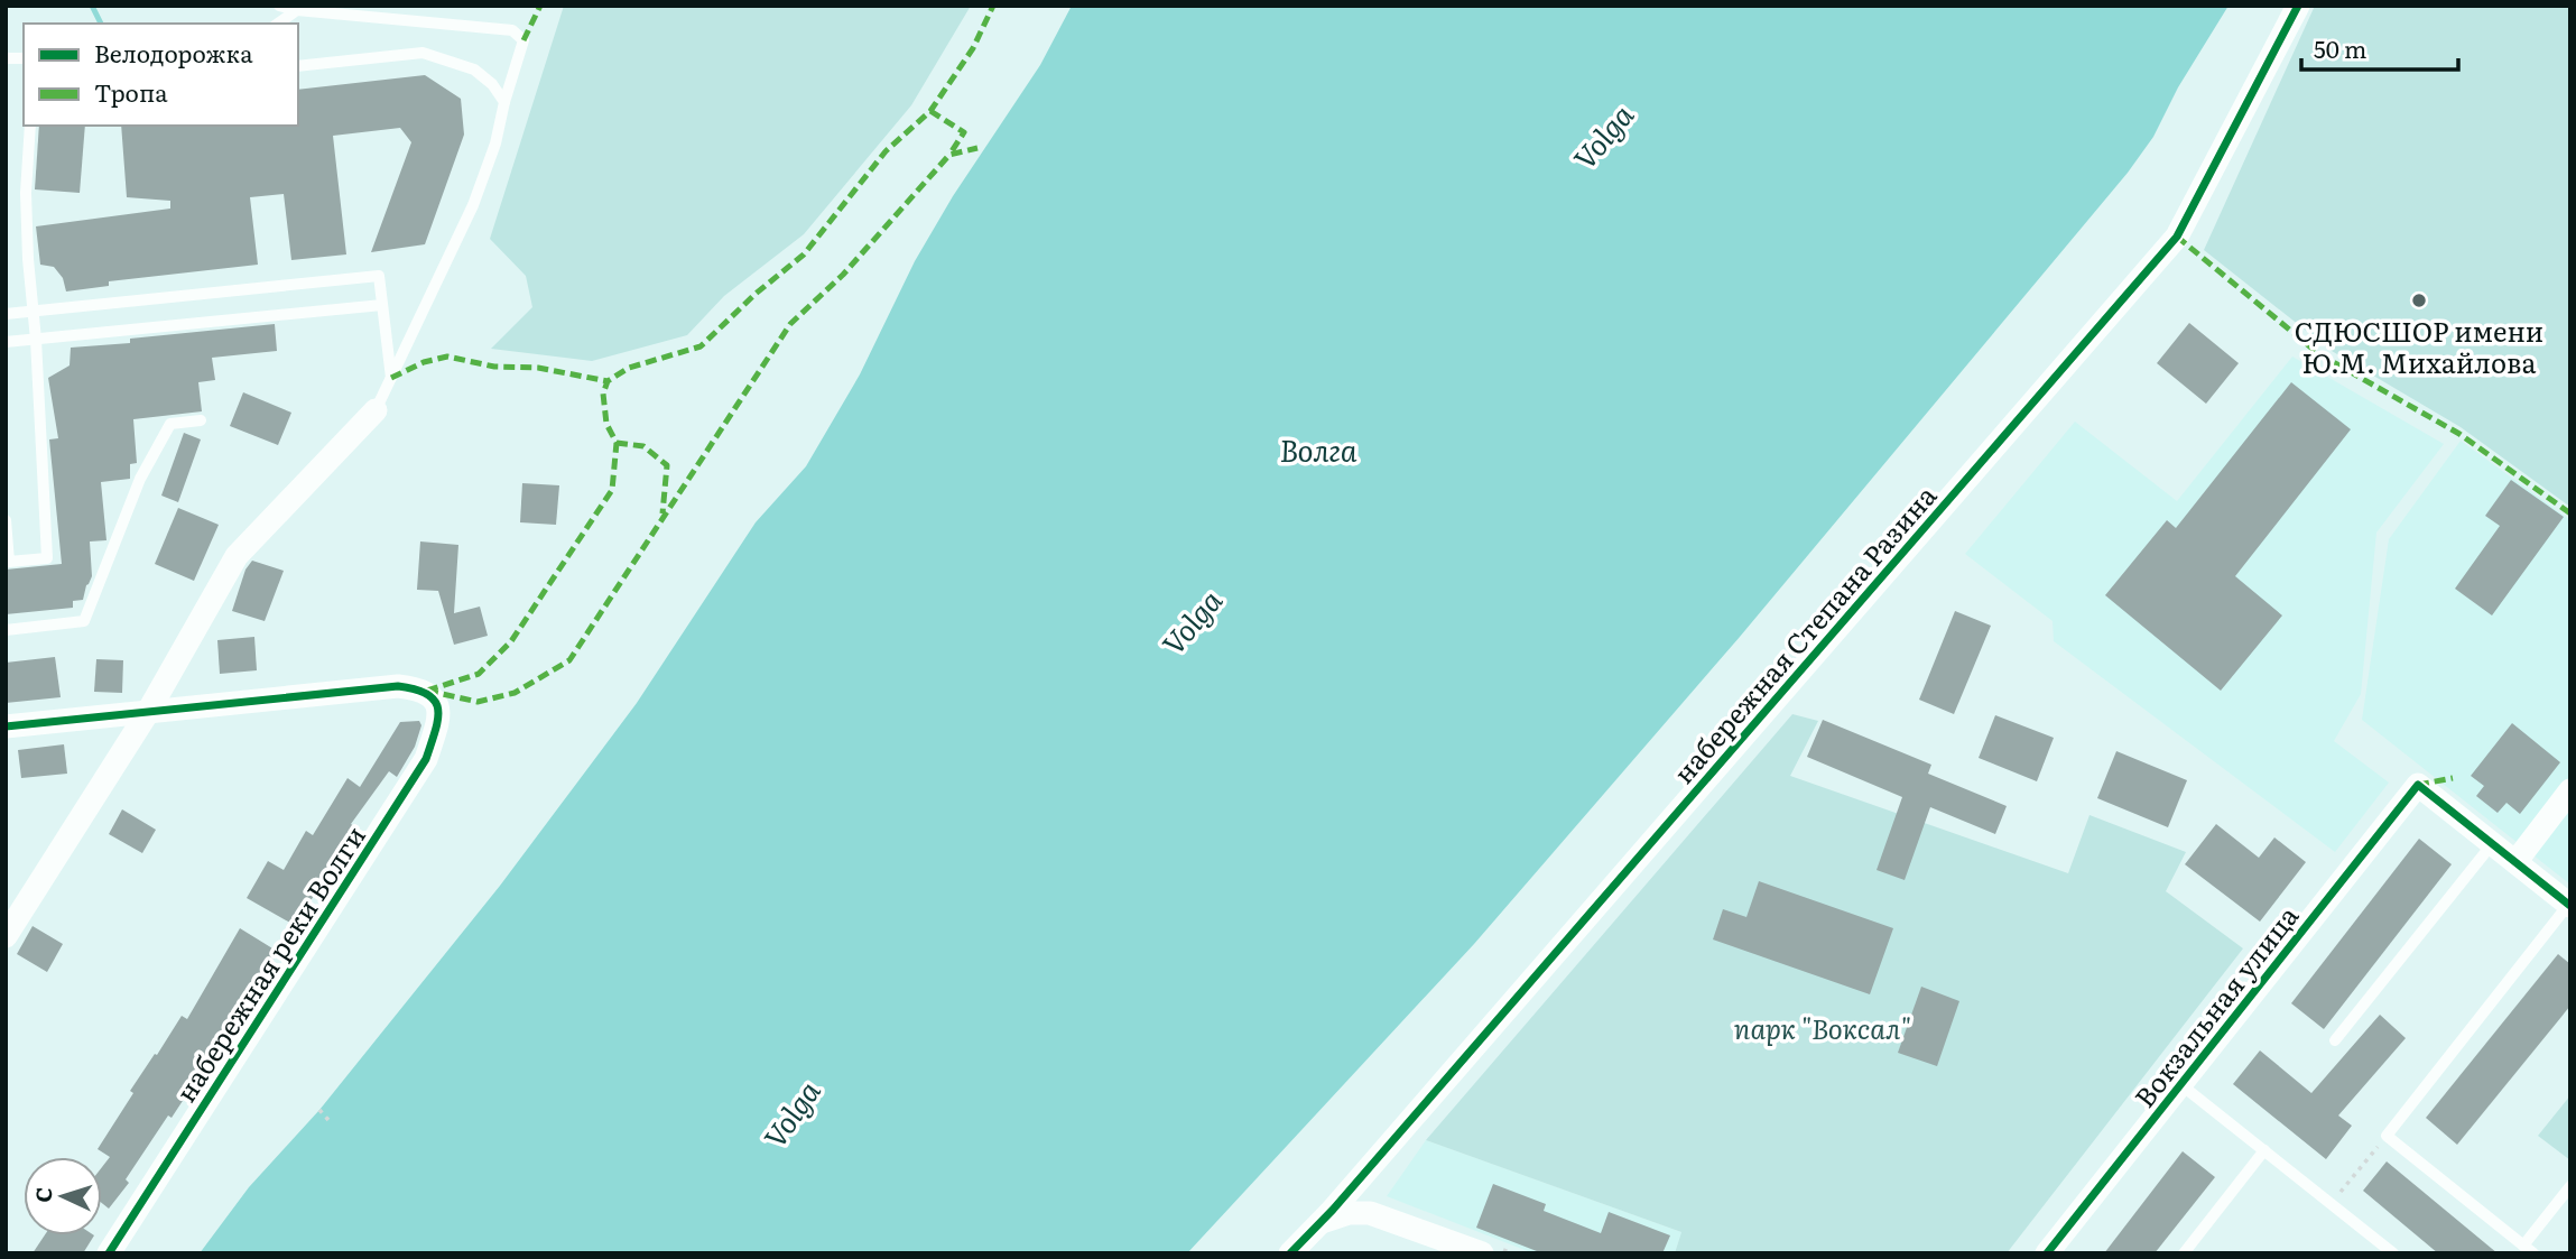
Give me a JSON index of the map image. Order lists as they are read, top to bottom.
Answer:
{
  "streets": {
    "street": ["набережная Степана Разина", "набережная реки Волги", "Вокзальная улица"]
  },
  "water": ["Volga", "Волга"],
  "parks": ["парк \"Воксал\""],
  "places": ["СДЮСШОР имени Ю.М. Михайлова"],
  "legend": ["Велодорожка", "Тропа"],
  "scale_bar": "50 m",
  "north": "left"
}
